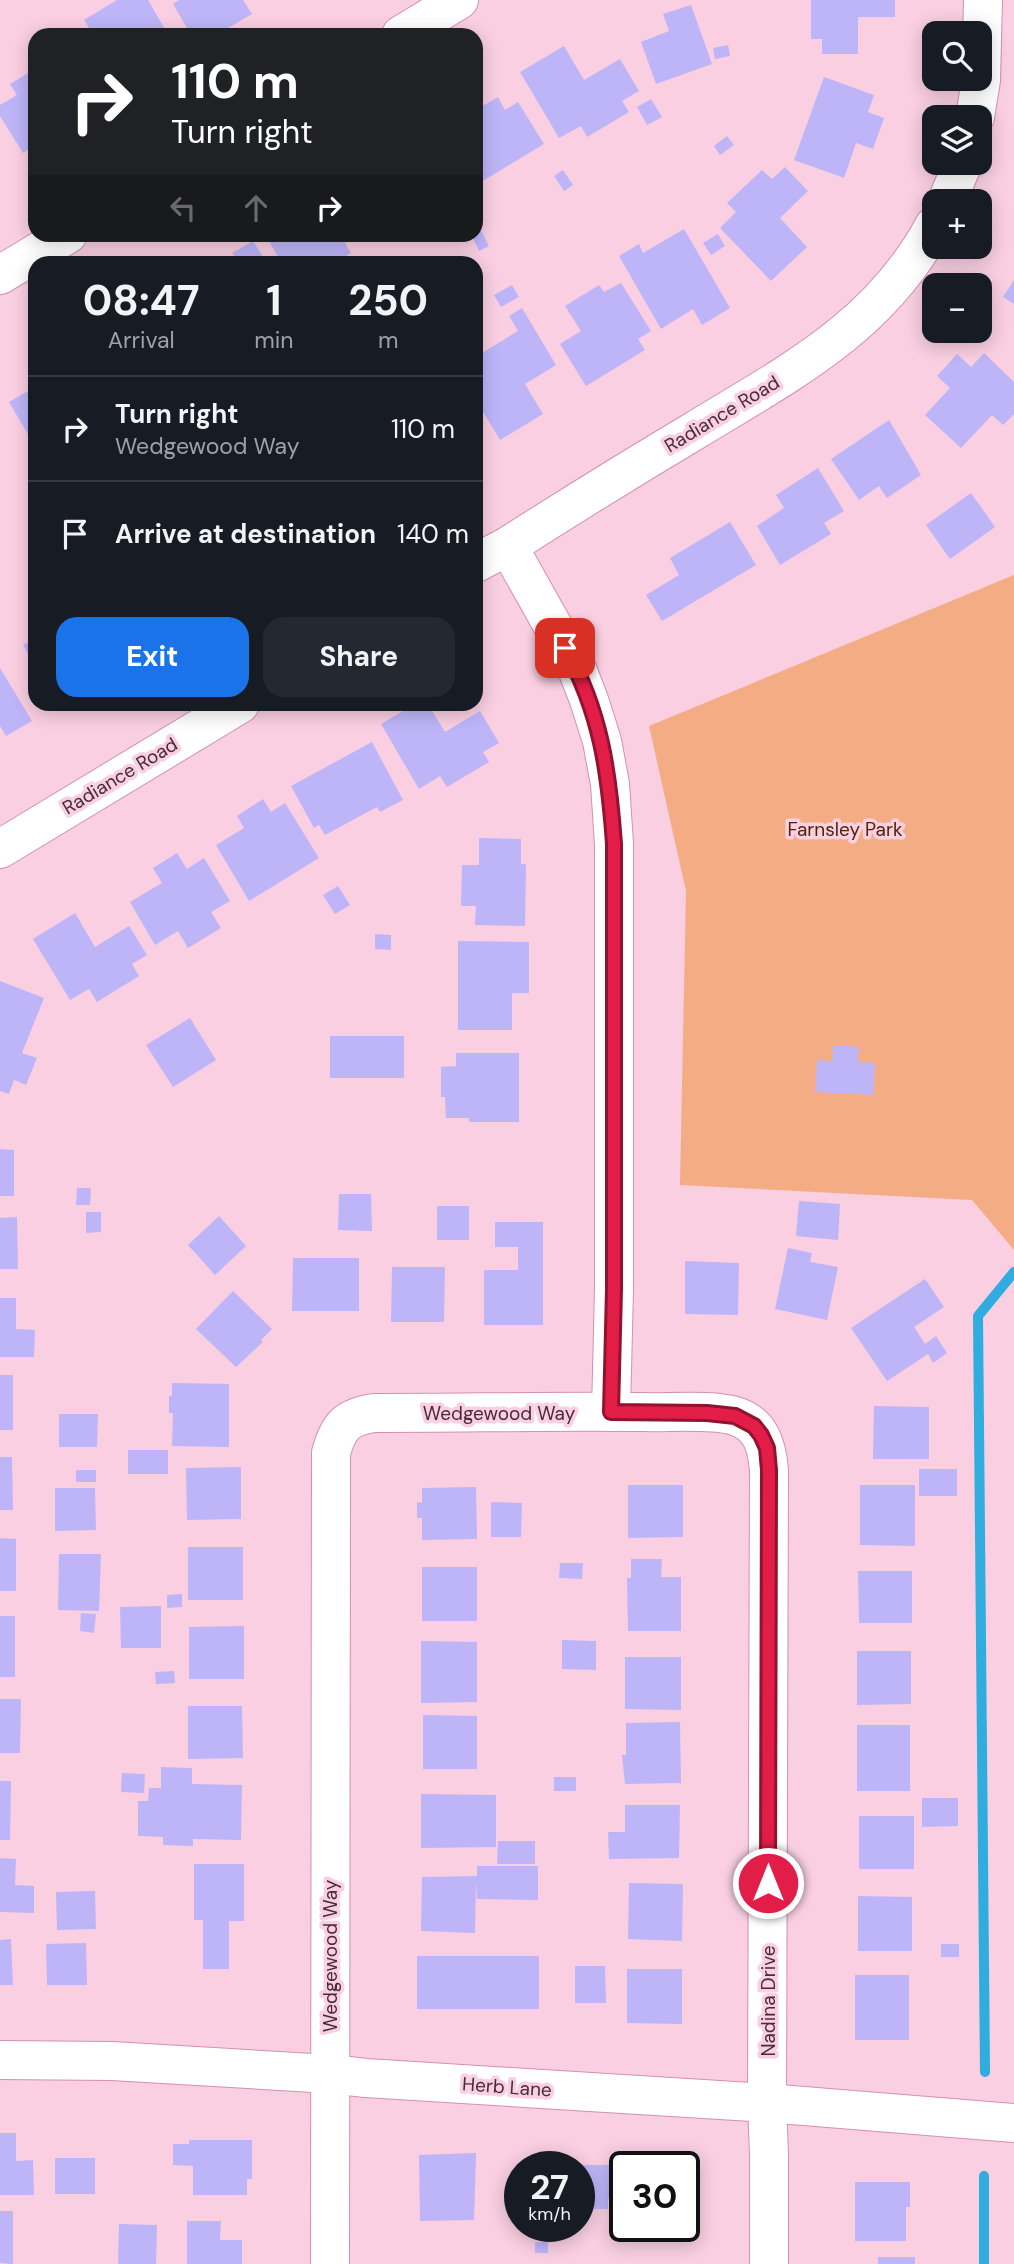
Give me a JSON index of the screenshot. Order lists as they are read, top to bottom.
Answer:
{
  "streets": {
    "street": [
      "Radiance Road",
      "Wedgewood Way",
      "Nadina Drive",
      "Herb Lane"
    ]
  },
  "crossings": [
    ["Wedgewood Way", "Nadina Drive"],
    ["Wedgewood Way", "Herb Lane"],
    ["Nadina Drive", "Herb Lane"]
  ],
  "parks": ["Farnsley Park"],
  "page": {
    "map_buttons": ["+", "−"],
    "turn": ["110 m", "Turn right"],
    "eta": [
      "08:47",
      "Arrival",
      "1",
      "min",
      "250",
      "m"
    ],
    "list": [
      {
        "name": "Turn right",
        "note": "Wedgewood Way",
        "value": "110 m"
      },
      {
        "name": "Arrive at destination",
        "value": "140 m"
      }
    ],
    "buttons": ["Exit", "Share"],
    "speed": "27 km/h",
    "limit": "30"
  }
}
